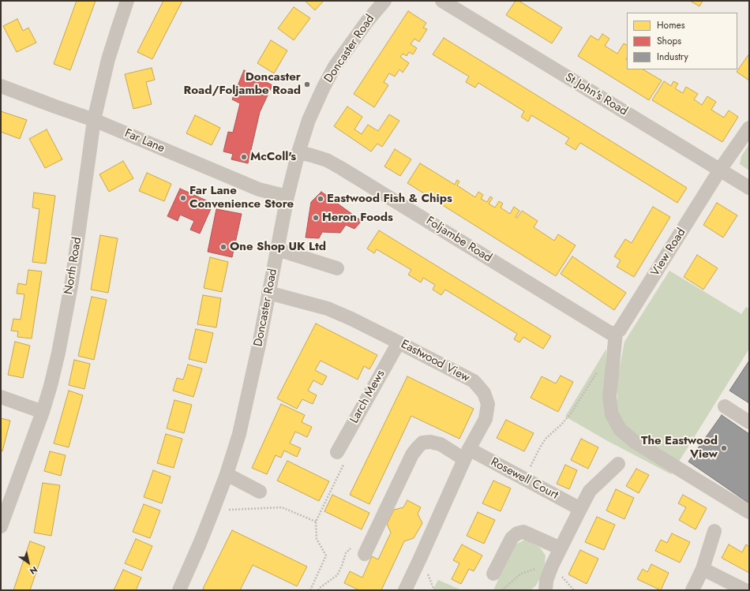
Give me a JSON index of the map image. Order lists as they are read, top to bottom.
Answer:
{
  "streets": {
    "street": [
      "Doncaster Road",
      "St John's Road",
      "Far Lane",
      "Foljambe Road",
      "View Road",
      "North Road",
      "Eastwood View",
      "Larch Mews",
      "Rosewell Court"
    ]
  },
  "crossings": [
    ["Doncaster Road", "Far Lane"],
    ["Doncaster Road", "Foljambe Road"],
    ["Doncaster Road", "Eastwood View"],
    ["St John's Road", "View Road"],
    ["Far Lane", "North Road"],
    ["Foljambe Road", "View Road"],
    ["Eastwood View", "Larch Mews"],
    ["Eastwood View", "Rosewell Court"]
  ],
  "places": [
    "Doncaster Road/Foljambe Road",
    "McColl's",
    "Far Lane Convenience Store",
    "Eastwood Fish & Chips",
    "Heron Foods",
    "One Shop UK Ltd",
    "The Eastwood View"
  ],
  "legend": ["Homes", "Shops", "Industry"],
  "north": "bottom right"
}
